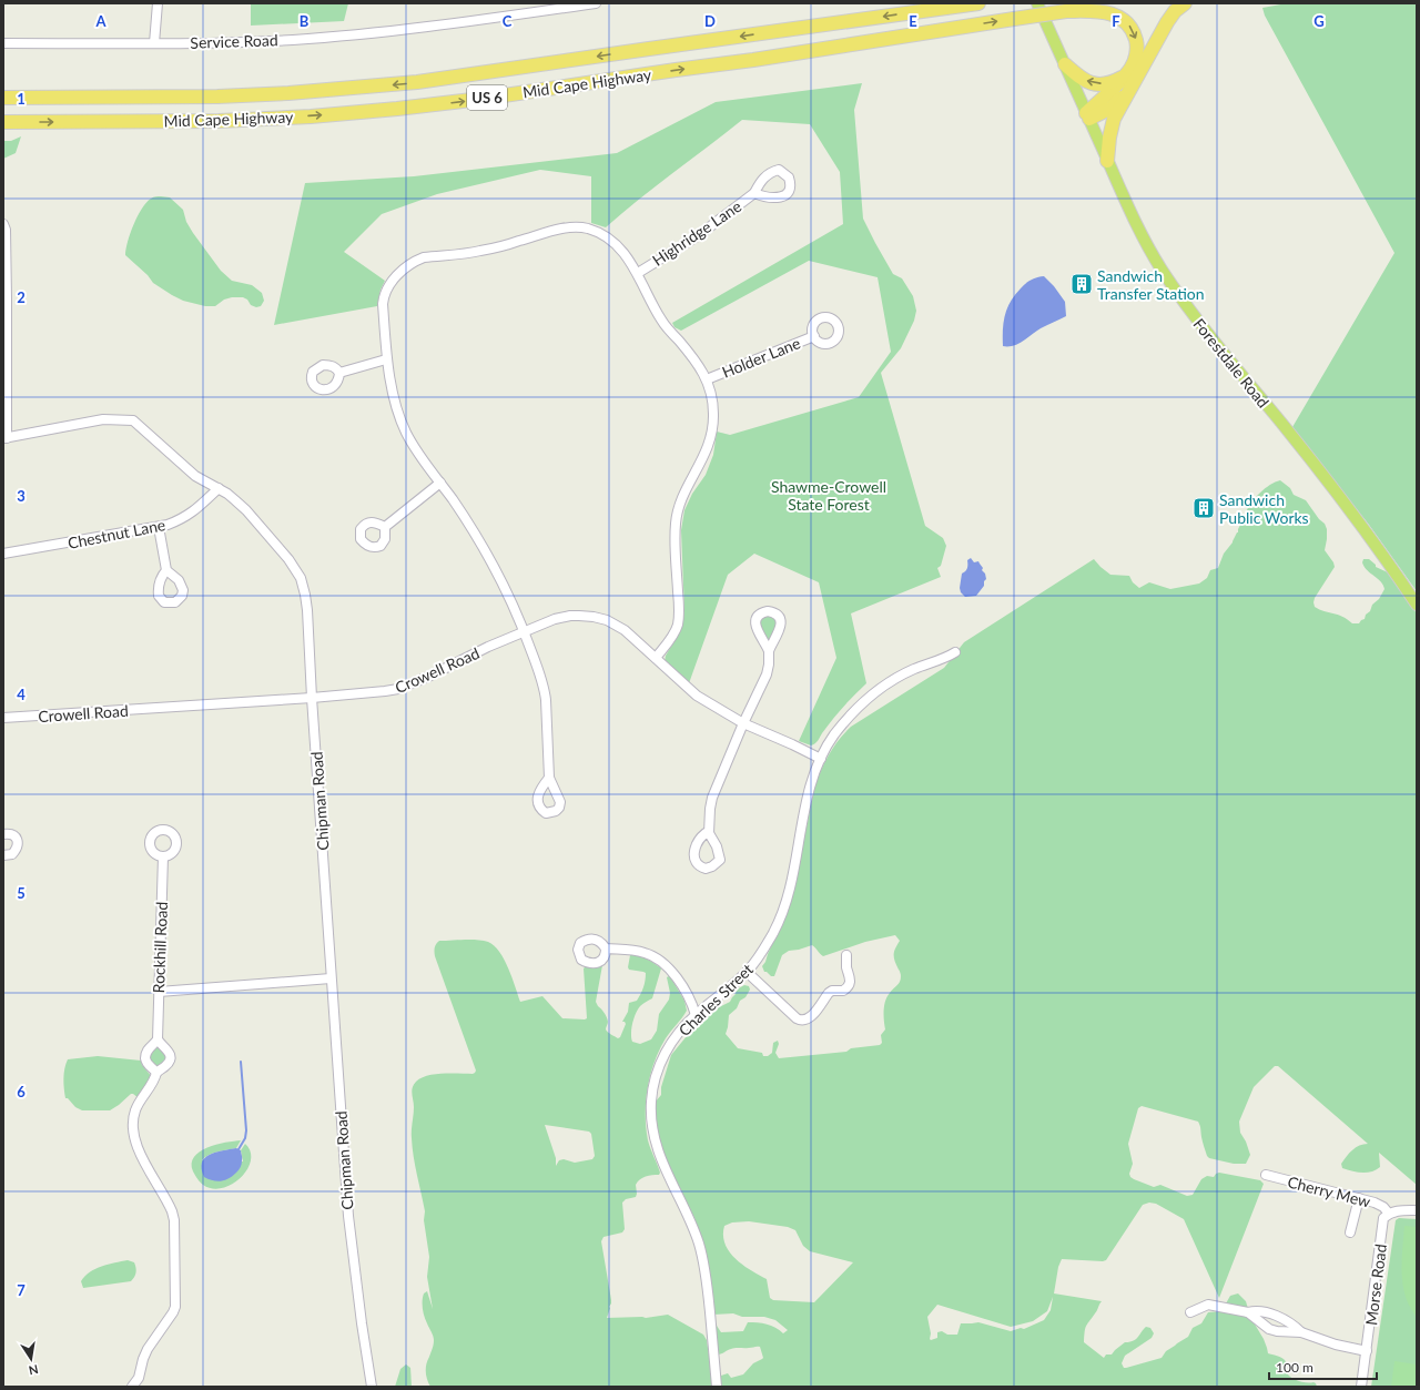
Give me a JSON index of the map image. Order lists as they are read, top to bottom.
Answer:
{
  "streets": {
    "highway": ["Mid Cape Highway", "US 6"],
    "main road": ["Forestdale Road"],
    "street": [
      "Service Road",
      "Highridge Lane",
      "Holder Lane",
      "Chestnut Lane",
      "Crowell Road",
      "Chipman Road",
      "Rockhill Road",
      "Charles Street",
      "Cherry Mew",
      "Morse Road"
    ]
  },
  "crossings": [
    ["Chestnut Lane", "Chipman Road"],
    ["Crowell Road", "Chipman Road"],
    ["Crowell Road", "Charles Street"],
    ["Cherry Mew", "Morse Road"]
  ],
  "parks": ["Shawme-Crowell State Forest"],
  "places": {
    "building": ["Sandwich Transfer Station", "Sandwich Public Works"]
  },
  "scale_bar": "100 m",
  "north": "bottom",
  "grid": {
    "columns": [
      "A",
      "B",
      "C",
      "D",
      "E",
      "F",
      "G"
    ],
    "rows": [
      "1",
      "2",
      "3",
      "4",
      "5",
      "6",
      "7"
    ]
  }
}
